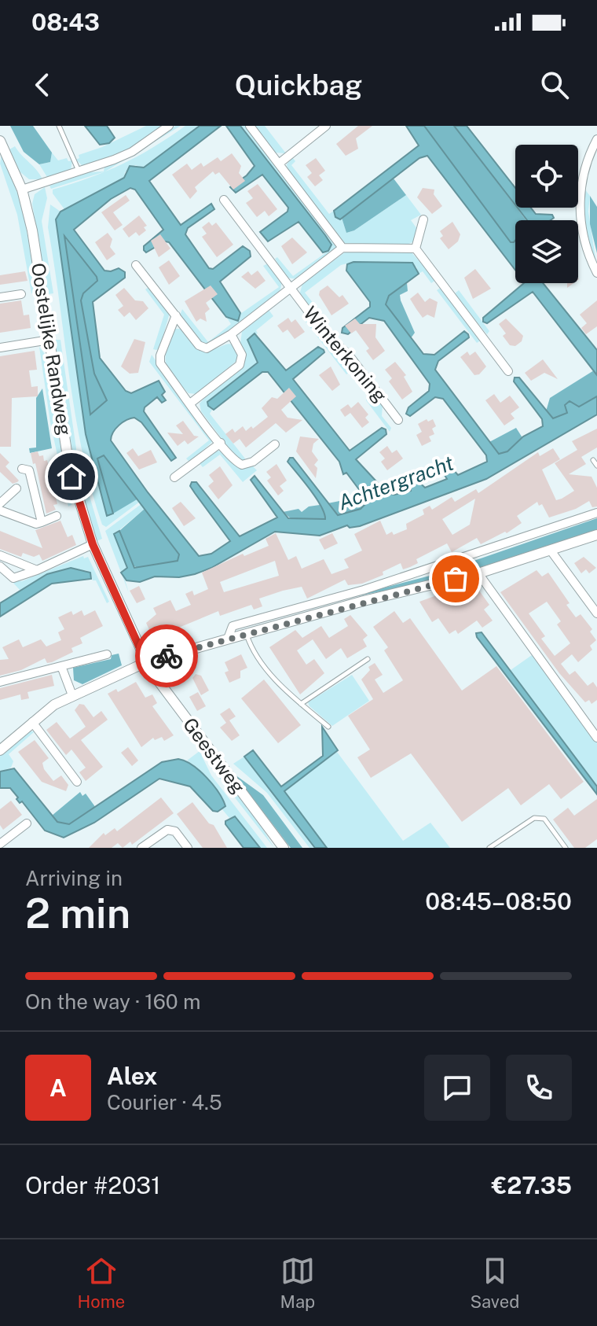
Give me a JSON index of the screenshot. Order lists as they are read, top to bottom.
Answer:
{
  "streets": {
    "street": ["Oostelijke Randweg", "Winterkoning", "Geestweg"]
  },
  "crossings": [
    ["Oostelijke Randweg", "Geestweg"]
  ],
  "water": ["Achtergracht"],
  "page": {
    "status": "08:43",
    "header": "Quickbag",
    "heading": ["2 min", "Arriving in", "08:45–08:50"],
    "panel": [
      "Alex",
      "Courier · 4.5",
      "Order #2031",
      "€27.35"
    ],
    "bar": "On the way · 160 m",
    "round": "A",
    "tabs": ["Home", "Map", "Saved"]
  }
}
